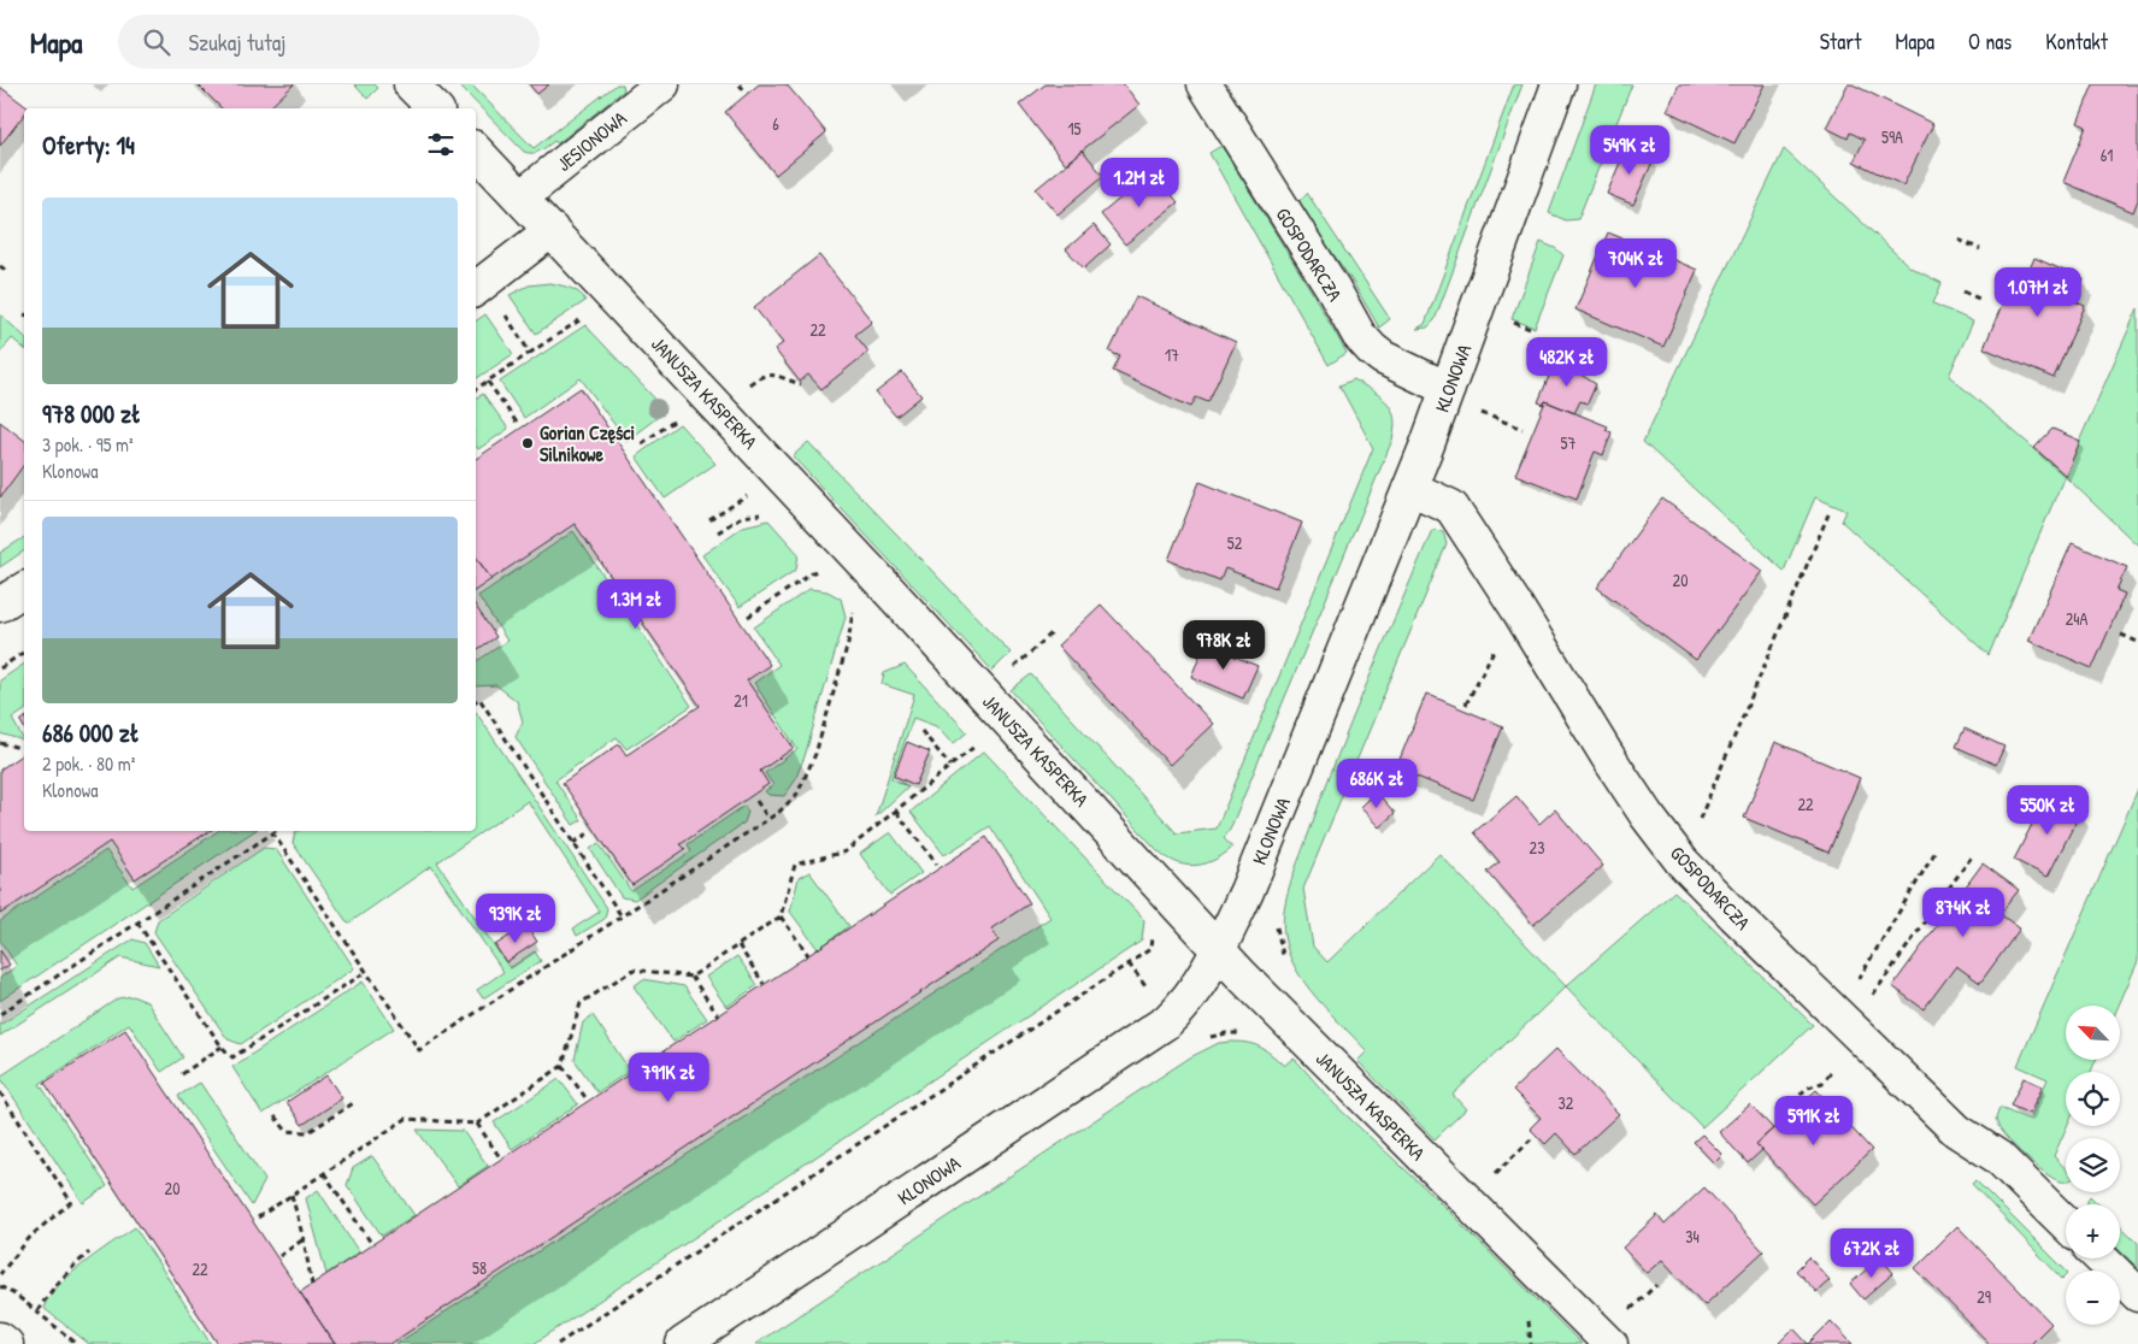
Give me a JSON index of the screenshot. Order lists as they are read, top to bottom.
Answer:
{
  "streets": {
    "street": [
      "JESIONOWA",
      "GOSPODARCZA",
      "KLONOWA",
      "JANUSZA KASPERKA"
    ]
  },
  "crossings": [
    ["JESIONOWA", "JANUSZA KASPERKA"],
    ["GOSPODARCZA", "KLONOWA"],
    ["KLONOWA", "JANUSZA KASPERKA"]
  ],
  "places": ["Gorian Części Silnikowe"],
  "house_numbers": [
    "6",
    "15",
    "59A",
    "61",
    "22",
    "17",
    "57",
    "52",
    "20",
    "24A",
    "21",
    "22",
    "23",
    "32",
    "20",
    "34",
    "58",
    "22",
    "29"
  ],
  "north": "top left",
  "page": {
    "header": "Mapa",
    "search": "Szukaj tutaj",
    "nav": [
      "Start",
      "Mapa",
      "O nas",
      "Kontakt"
    ],
    "heading": "Oferty: 14",
    "price": [
      "549K zł",
      "1.2M zł",
      "704K zł",
      "1.07M zł",
      "482K zł",
      "1.3M zł",
      "978K zł",
      "686K zł",
      "550K zł",
      "874K zł",
      "939K zł",
      "791K zł",
      "591K zł",
      "672K zł"
    ],
    "list": [
      {
        "name": "978 000 zł",
        "note": "3 pok. · 95 m² · Klonowa"
      },
      {
        "name": "686 000 zł",
        "note": "2 pok. · 80 m² · Klonowa"
      }
    ],
    "map_buttons": ["+", "−"]
  }
}
